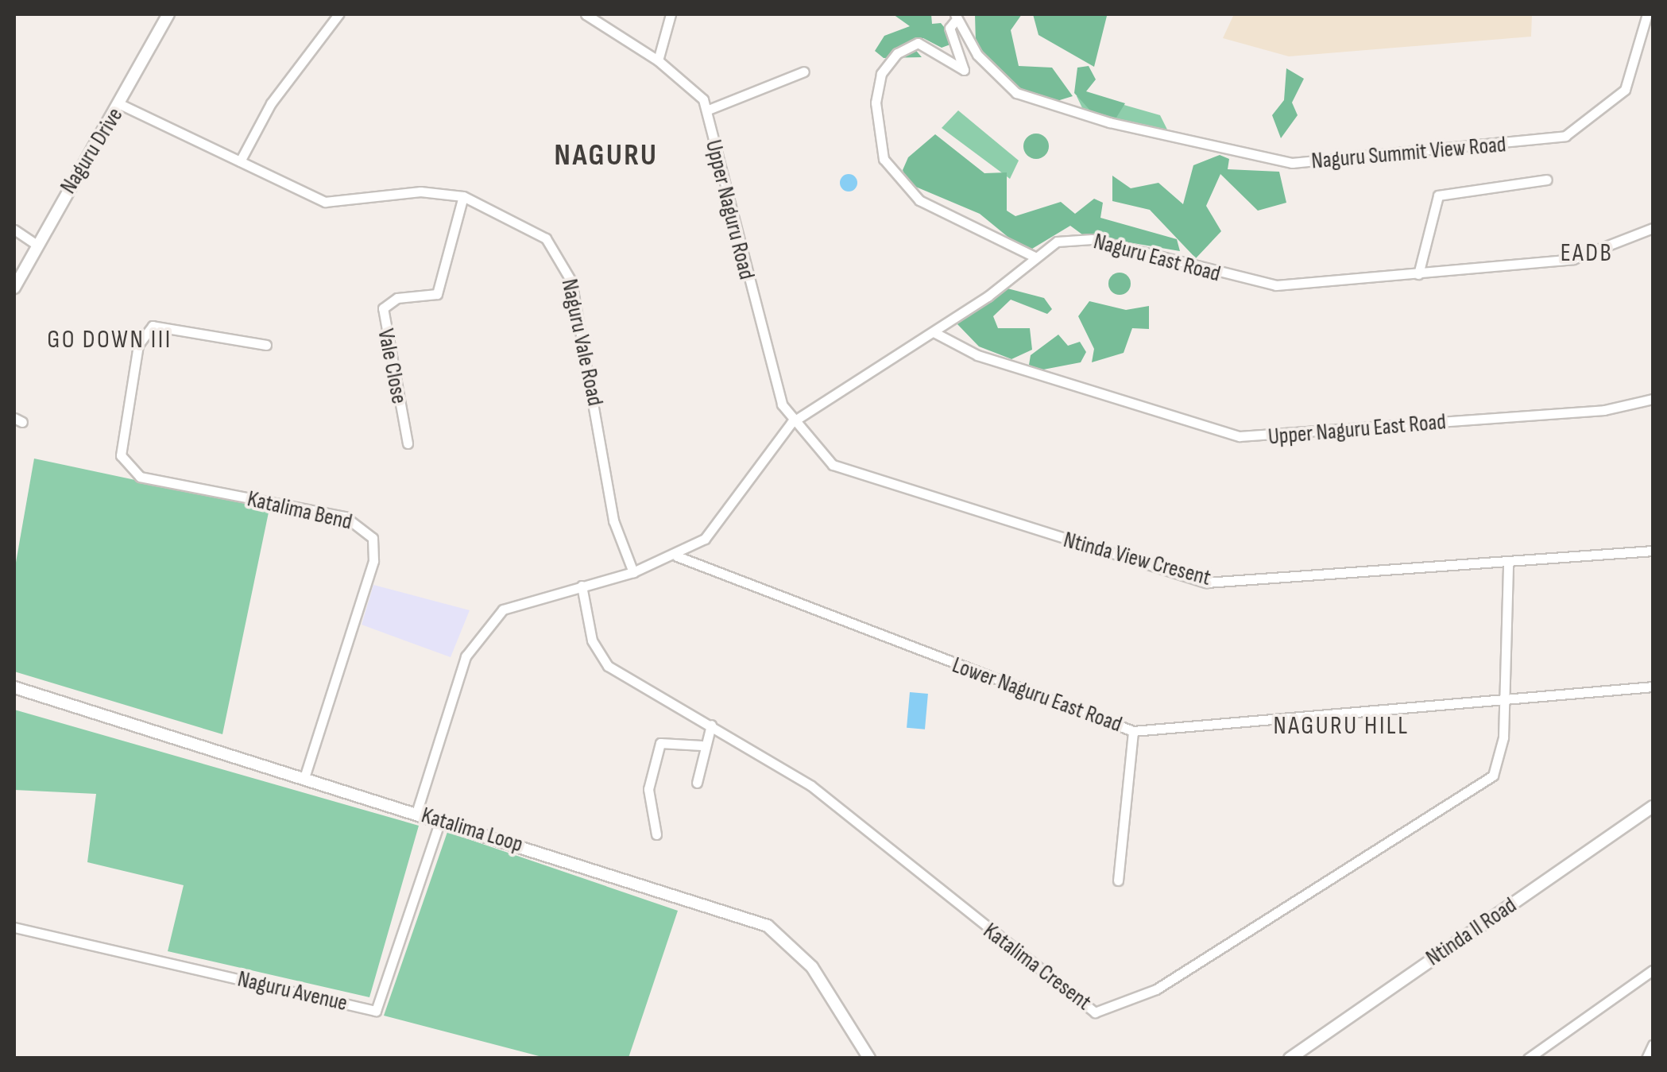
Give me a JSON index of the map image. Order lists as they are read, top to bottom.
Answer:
{
  "streets": {
    "street": [
      "Naguru Drive",
      "Naguru Summit View Road",
      "Upper Naguru Road",
      "Naguru East Road",
      "Naguru Vale Road",
      "Vale Close",
      "Upper Naguru East Road",
      "Katalima Bend",
      "Ntinda View Cresent",
      "Lower Naguru East Road",
      "Katalima Loop",
      "Ntinda II Road",
      "Katalima Cresent",
      "Naguru Avenue"
    ]
  },
  "crossings": [
    ["Naguru Drive", "Naguru Vale Road"],
    ["Upper Naguru Road", "Naguru East Road"],
    ["Upper Naguru Road", "Ntinda View Cresent"],
    ["Naguru East Road", "Upper Naguru East Road"],
    ["Naguru East Road", "Ntinda View Cresent"],
    ["Naguru East Road", "Lower Naguru East Road"],
    ["Naguru Vale Road", "Vale Close"],
    ["Katalima Bend", "Katalima Loop"],
    ["Ntinda View Cresent", "Katalima Cresent"],
    ["Lower Naguru East Road", "Katalima Cresent"],
    ["Katalima Loop", "Naguru Avenue"]
  ],
  "districts": [
    "NAGURU",
    "EADB",
    "GO DOWN III",
    "NAGURU HILL"
  ]
}
